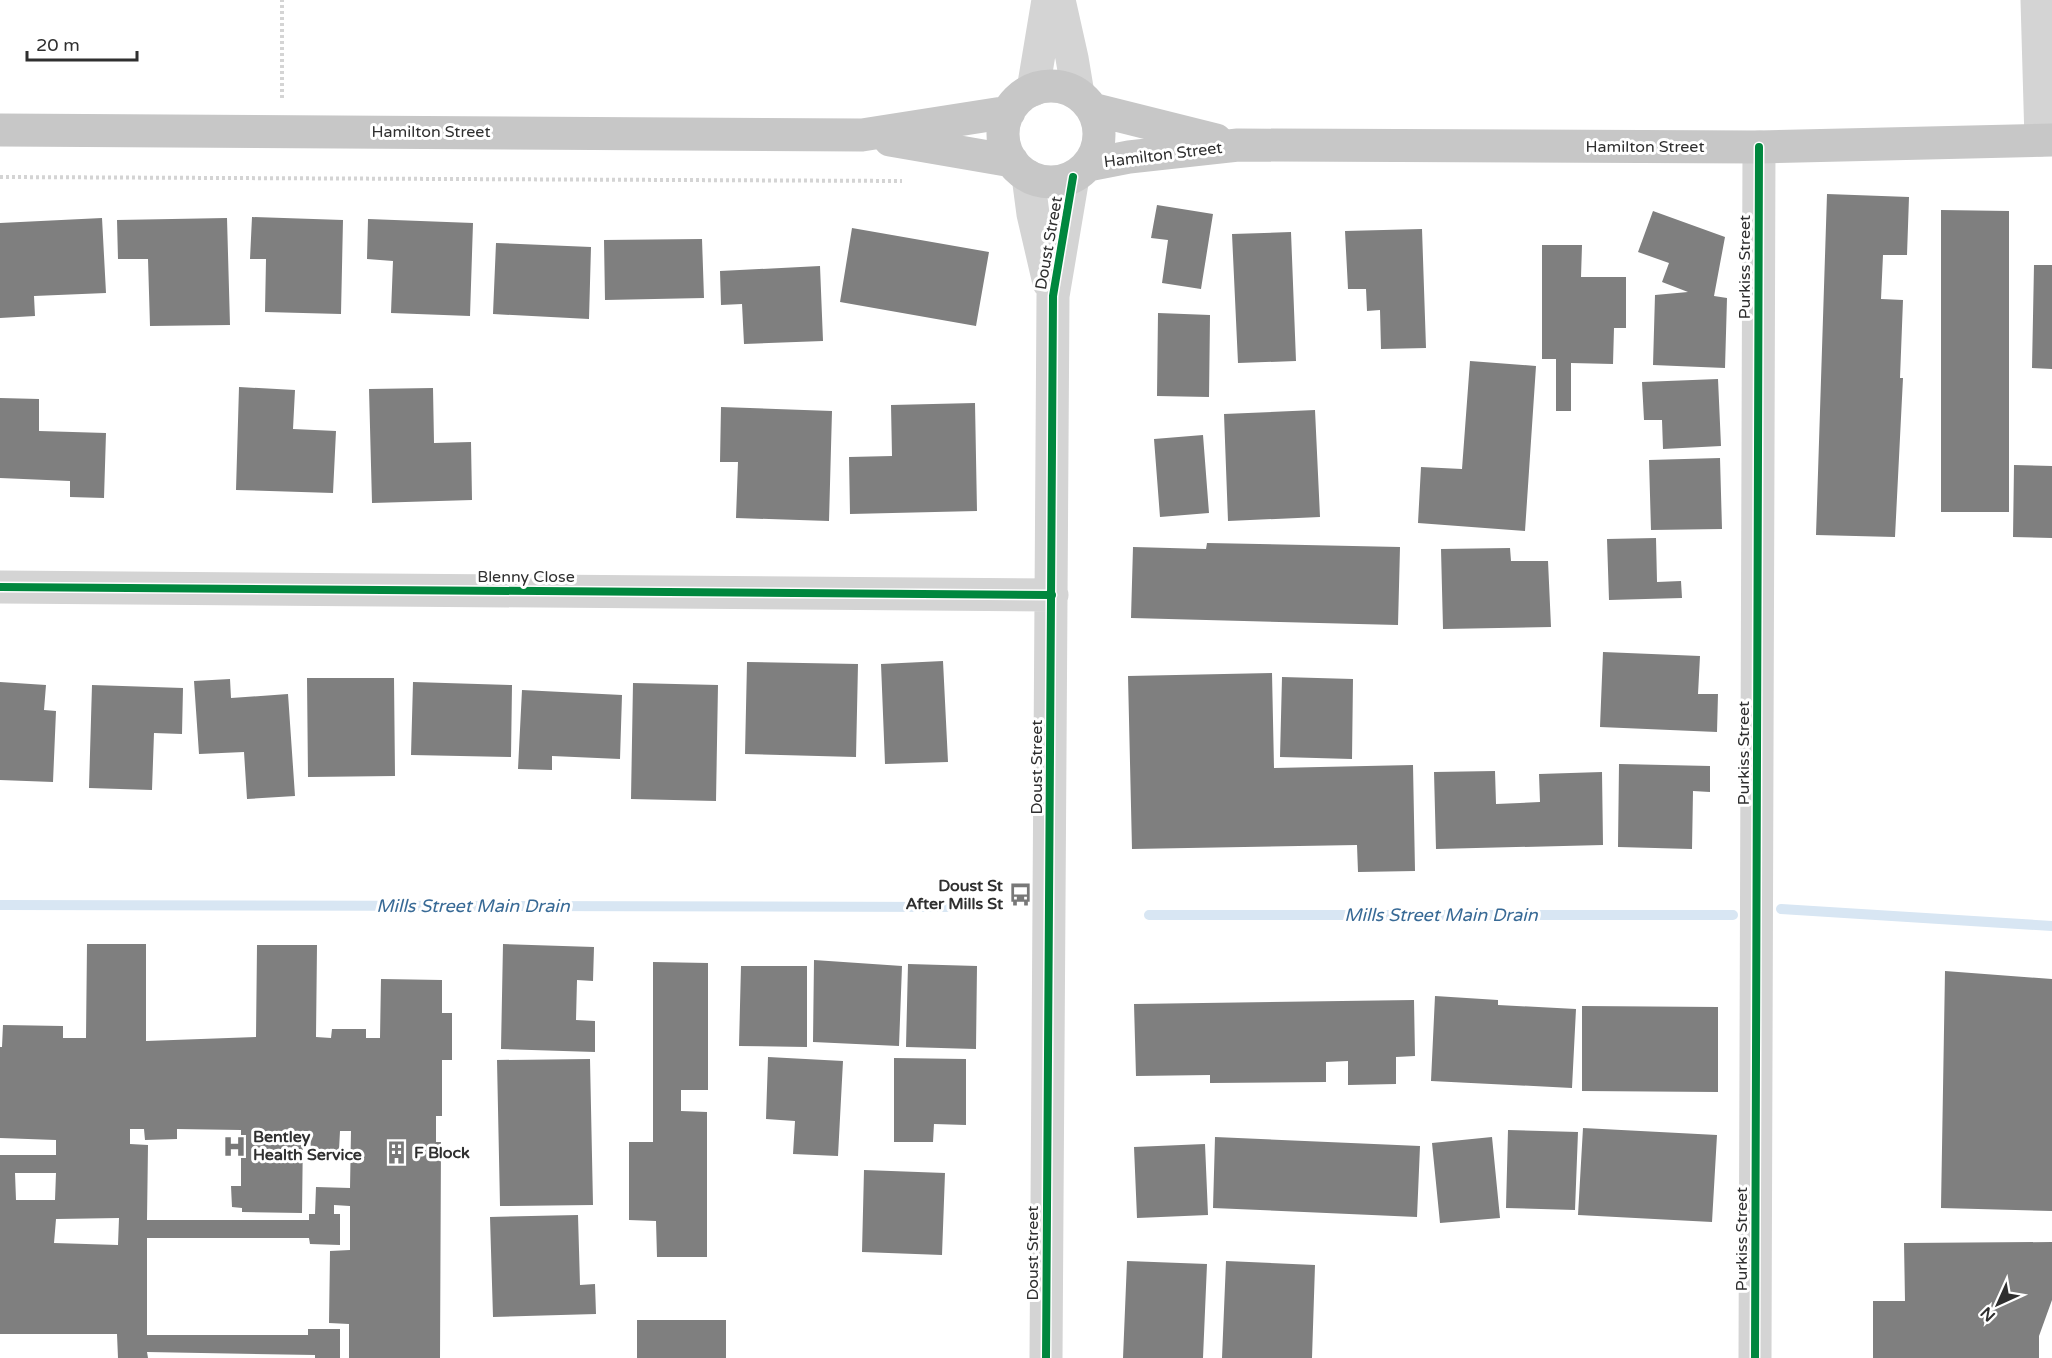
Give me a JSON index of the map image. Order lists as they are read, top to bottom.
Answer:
{
  "streets": {
    "main road": ["Hamilton Street"],
    "street": ["Doust Street", "Purkiss Street", "Blenny Close"]
  },
  "crossings": [
    ["Hamilton Street", "Doust Street"],
    ["Hamilton Street", "Purkiss Street"],
    ["Doust Street", "Blenny Close"]
  ],
  "water": ["Mills Street Main Drain"],
  "places": {
    "bus stop": ["Doust St After Mills St"],
    "hospital": ["Bentley Health Service"],
    "building": ["F Block"]
  },
  "scale_bar": "20 m",
  "north": "bottom left"
}
